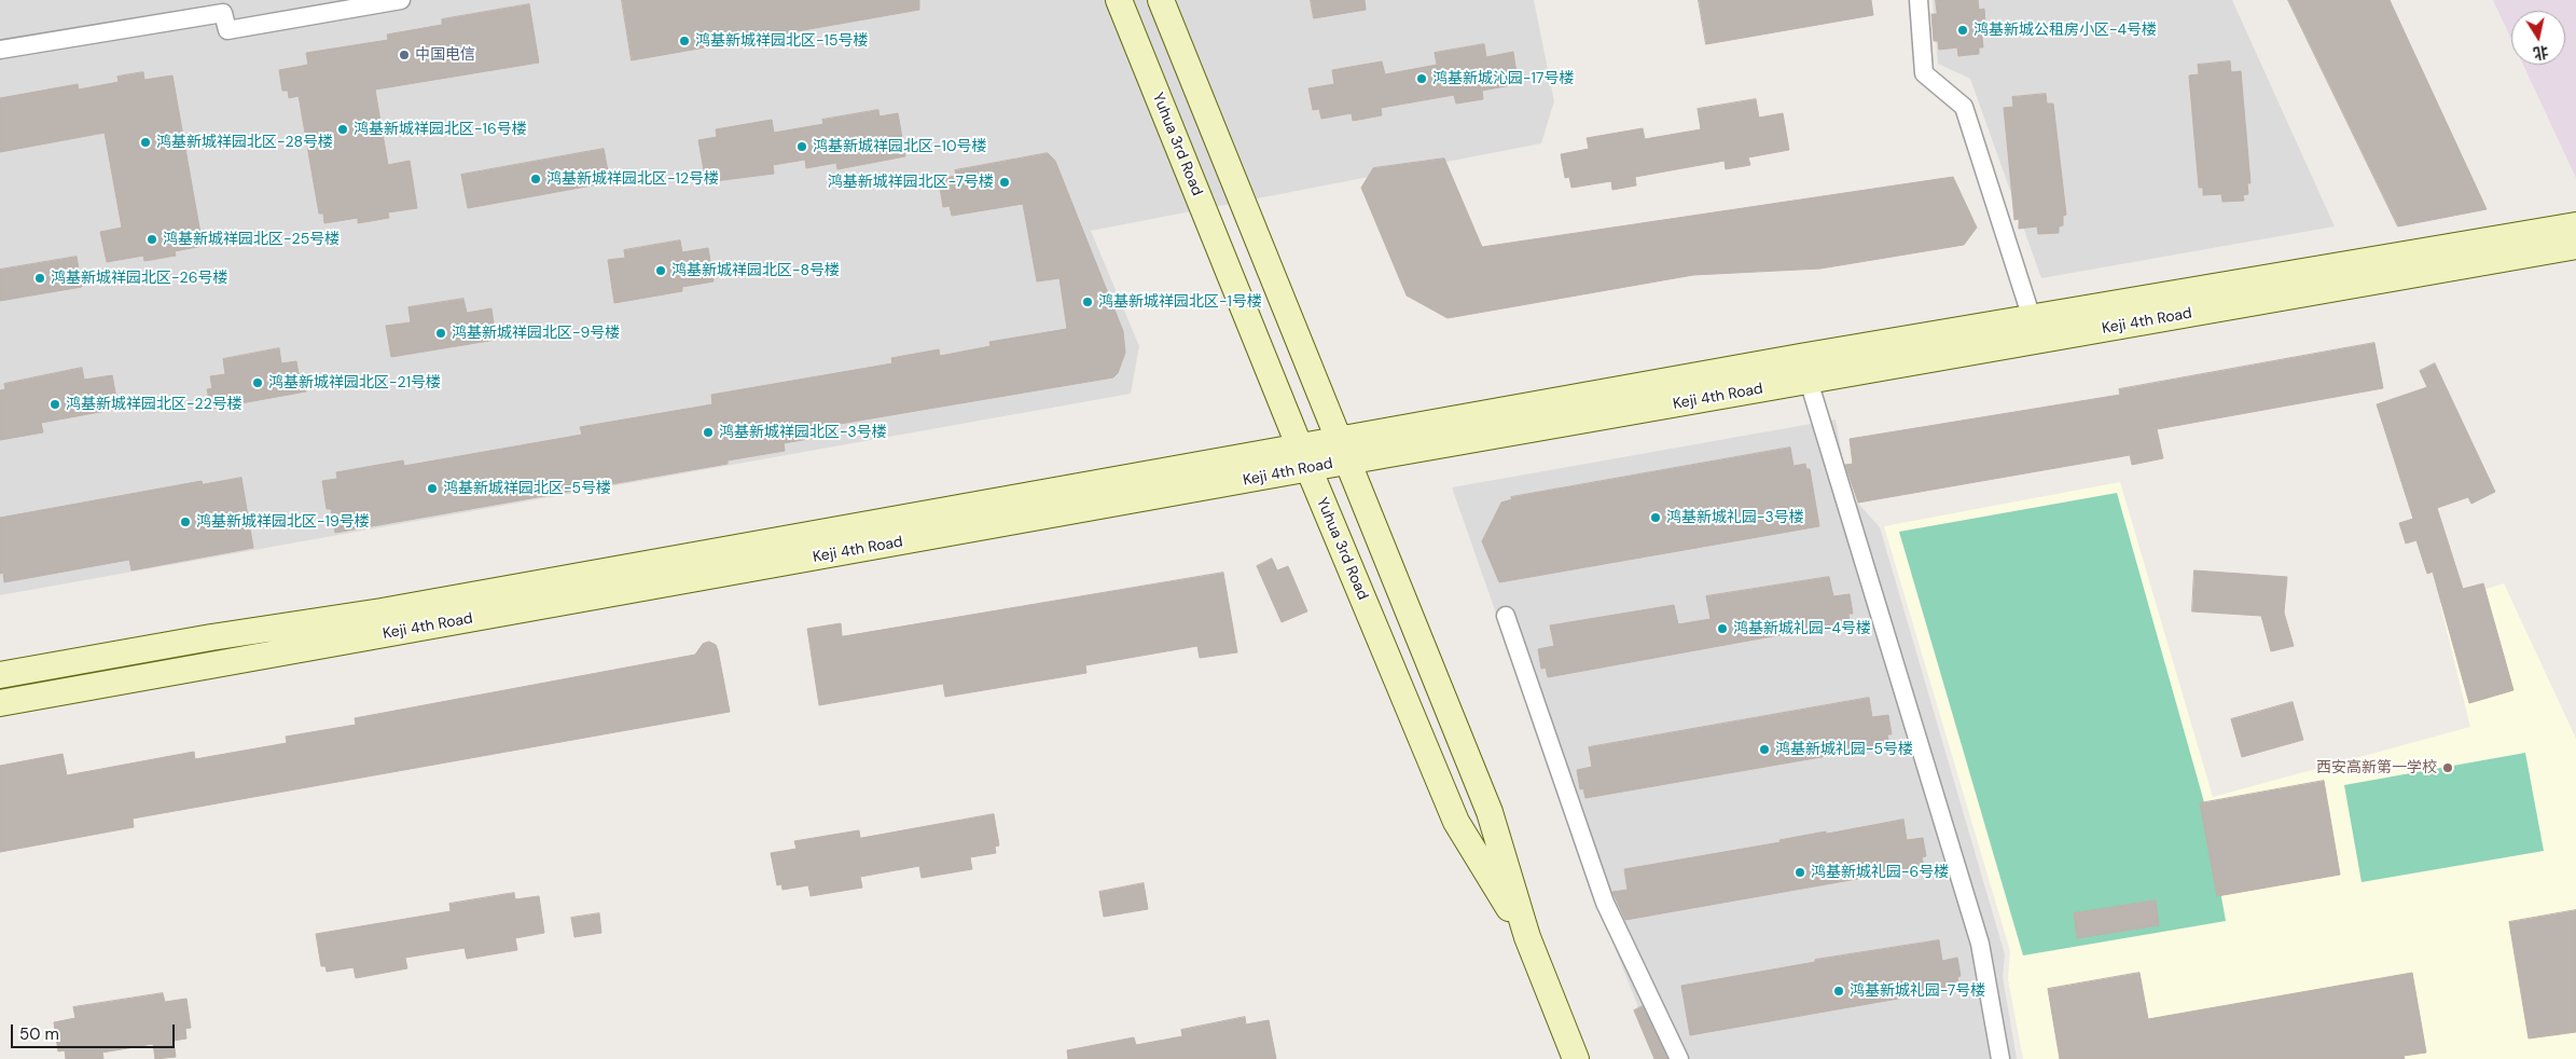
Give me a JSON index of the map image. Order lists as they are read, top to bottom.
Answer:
{
  "streets": {
    "street": ["Yuhua 3rd Road", "Keji 4th Road"]
  },
  "crossings": [
    ["Yuhua 3rd Road", "Keji 4th Road"]
  ],
  "places": [
    "鸿基新城公租房小区-4号楼",
    "鸿基新城祥园北区-15号楼",
    "中国电信",
    "鸿基新城沁园-17号楼",
    "鸿基新城祥园北区-16号楼",
    "鸿基新城祥园北区-28号楼",
    "鸿基新城祥园北区-10号楼",
    "鸿基新城祥园北区-12号楼",
    "鸿基新城祥园北区-7号楼",
    "鸿基新城祥园北区-25号楼",
    "鸿基新城祥园北区-8号楼",
    "鸿基新城祥园北区-26号楼",
    "鸿基新城祥园北区-1号楼",
    "鸿基新城祥园北区-9号楼",
    "鸿基新城祥园北区-21号楼",
    "鸿基新城祥园北区-22号楼",
    "鸿基新城祥园北区-3号楼",
    "鸿基新城祥园北区-5号楼",
    "鸿基新城礼园-3号楼",
    "鸿基新城祥园北区-19号楼",
    "鸿基新城礼园-4号楼",
    "鸿基新城礼园-5号楼",
    "西安高新第一学校",
    "鸿基新城礼园-6号楼",
    "鸿基新城礼园-7号楼"
  ],
  "scale_bar": "50 m",
  "north": "bottom"
}
